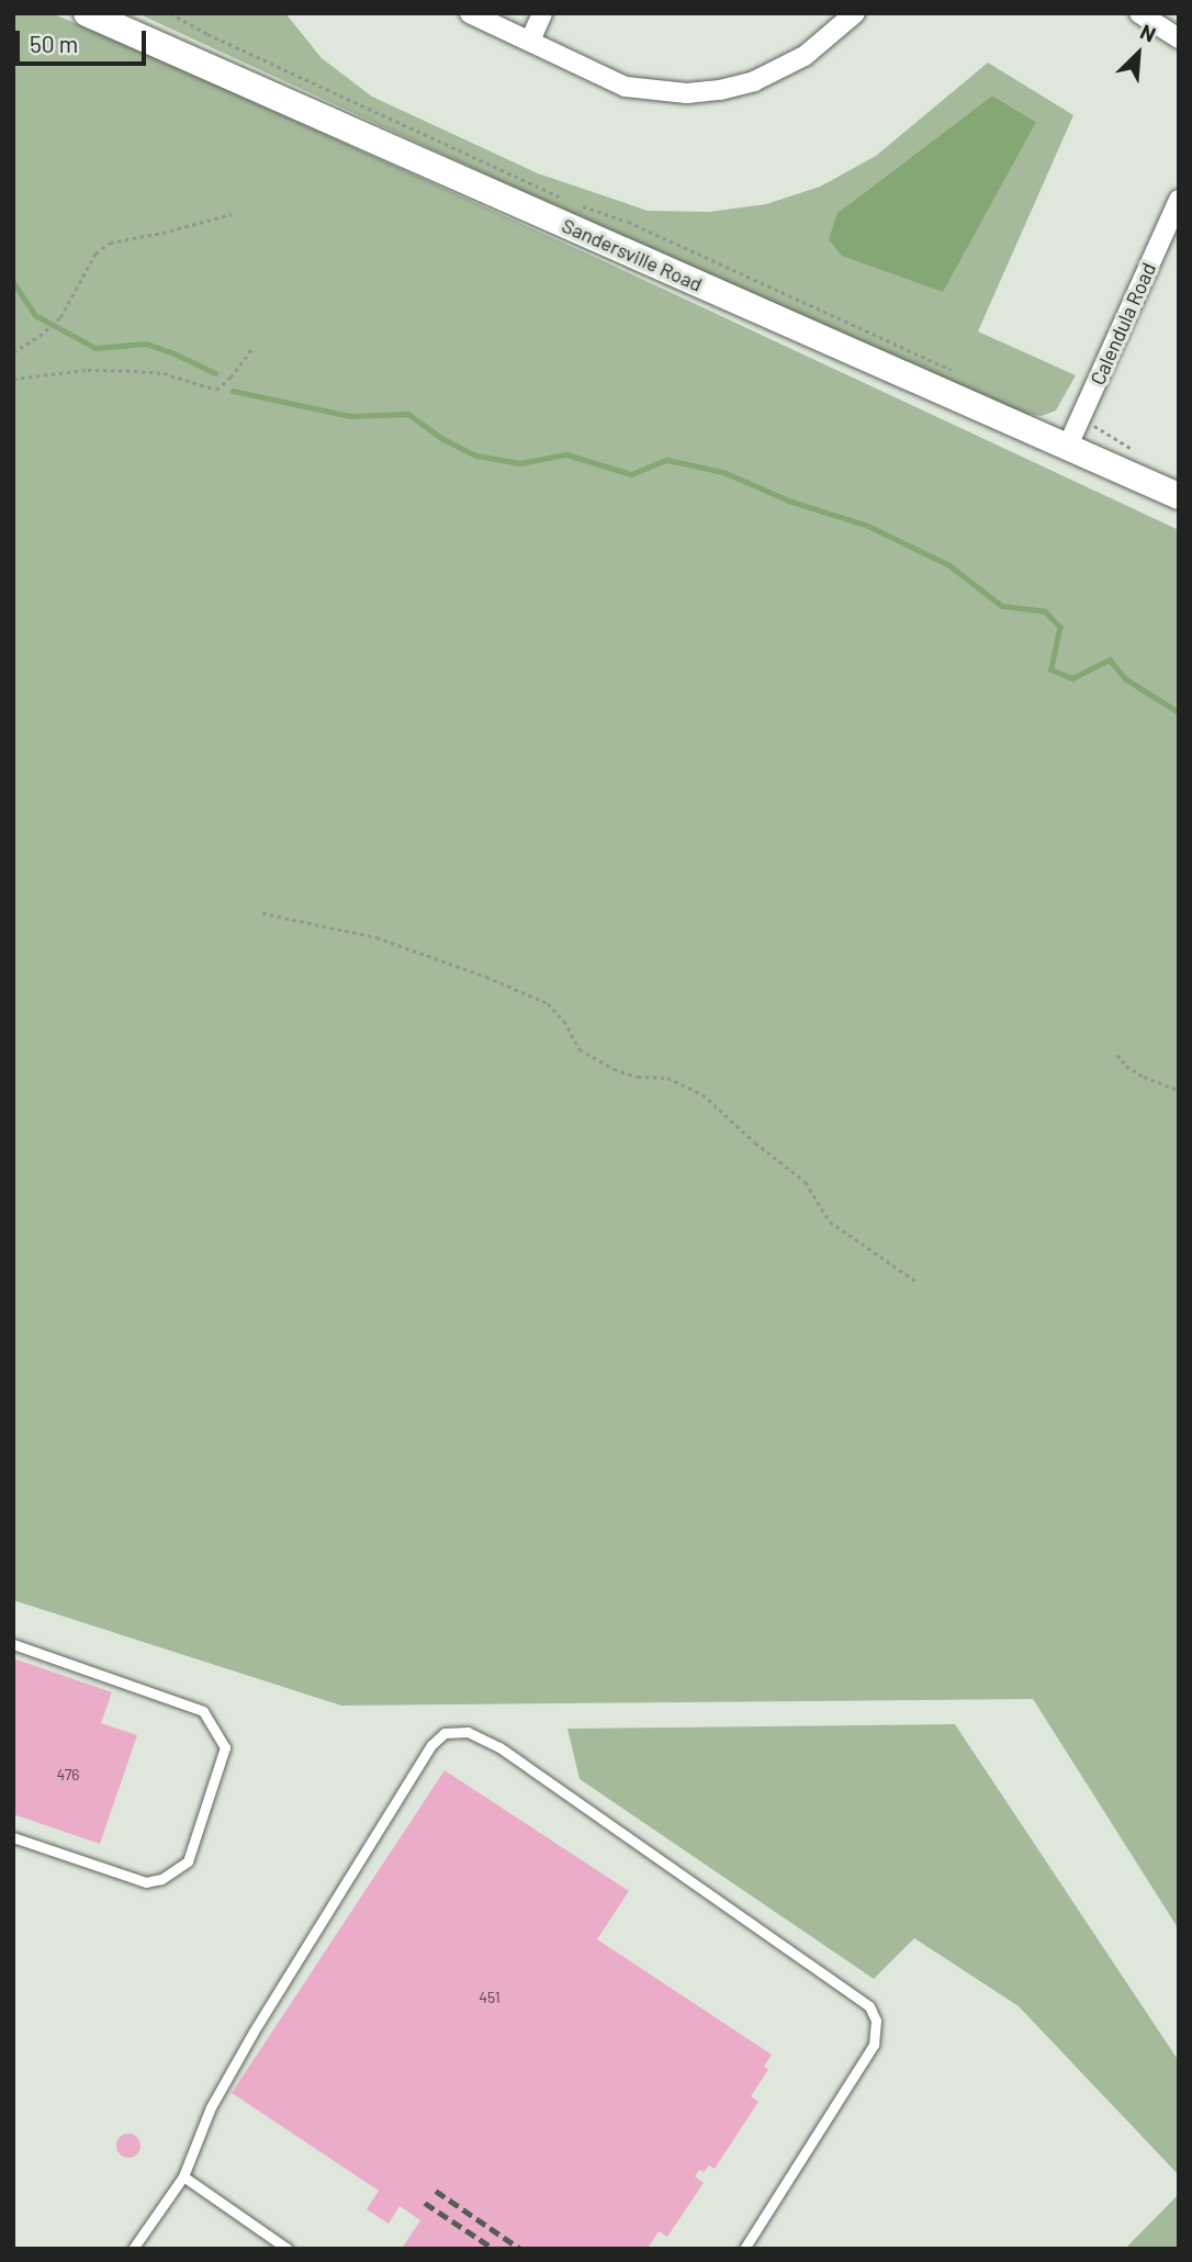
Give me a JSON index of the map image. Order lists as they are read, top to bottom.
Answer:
{
  "streets": {
    "street": ["Sandersville Road", "Calendula Road"]
  },
  "crossings": [
    ["Sandersville Road", "Calendula Road"]
  ],
  "house_numbers": ["476", "451"],
  "scale_bar": "50 m",
  "north": "top right"
}
